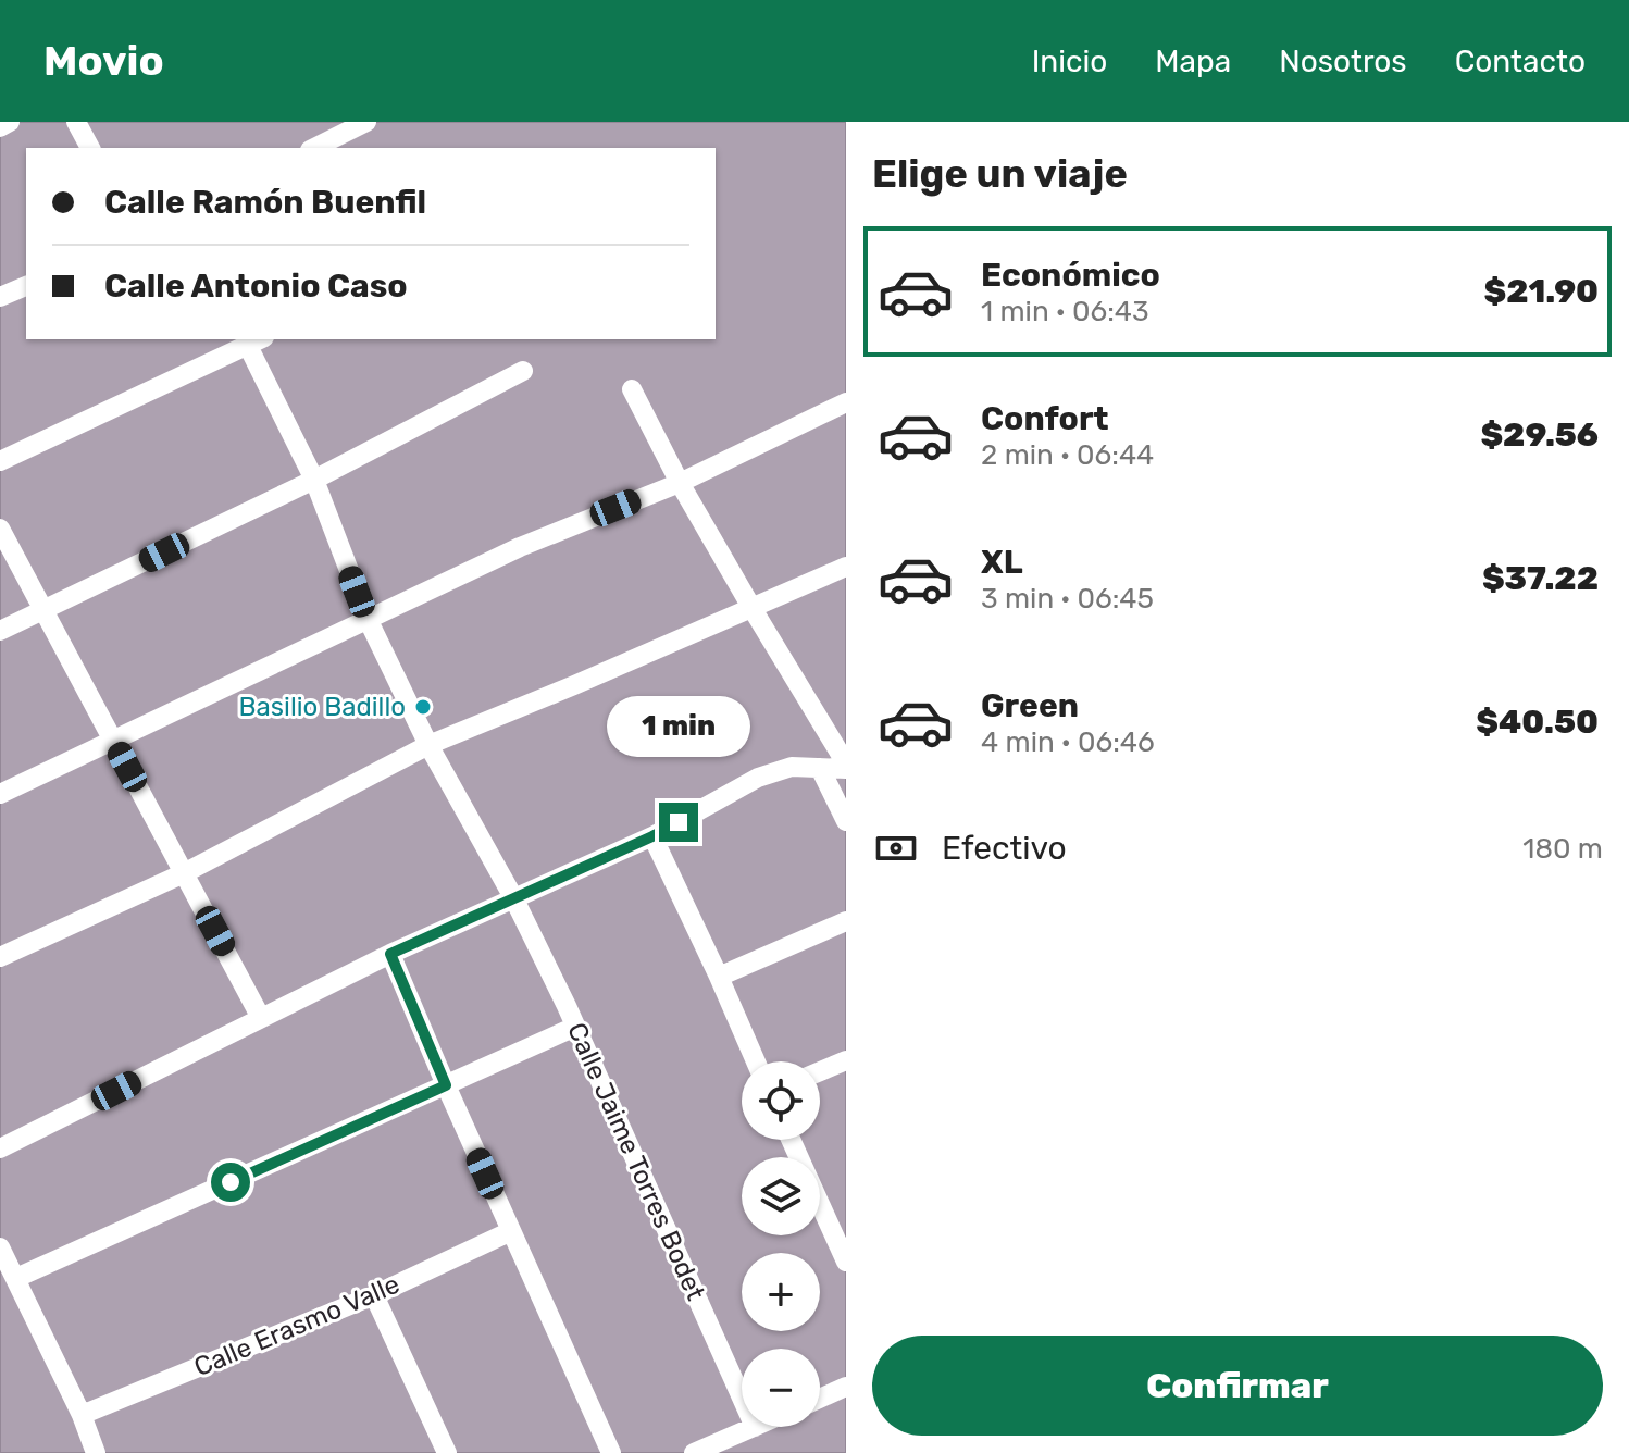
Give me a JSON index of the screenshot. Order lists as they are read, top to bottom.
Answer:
{
  "streets": {
    "street": ["Calle Jaime Torres Bodet", "Calle Erasmo Valle"]
  },
  "places": ["Basilio Badillo"],
  "page": {
    "header": "Movio",
    "nav": [
      "Inicio",
      "Mapa",
      "Nosotros",
      "Contacto"
    ],
    "heading": "Elige un viaje",
    "banner": ["Calle Ramón Buenfil", "Calle Antonio Caso"],
    "list": [
      {
        "name": "Económico",
        "note": "1 min · 06:43",
        "value": "$21.90"
      },
      {
        "name": "Confort",
        "note": "2 min · 06:44",
        "value": "$29.56"
      },
      {
        "name": "XL",
        "note": "3 min · 06:45",
        "value": "$37.22"
      },
      {
        "name": "Green",
        "note": "4 min · 06:46",
        "value": "$40.50"
      }
    ],
    "bubble": "1 min",
    "pay": ["Efectivo", "180 m"],
    "map_buttons": ["+", "−"],
    "buttons": "Confirmar"
  }
}
